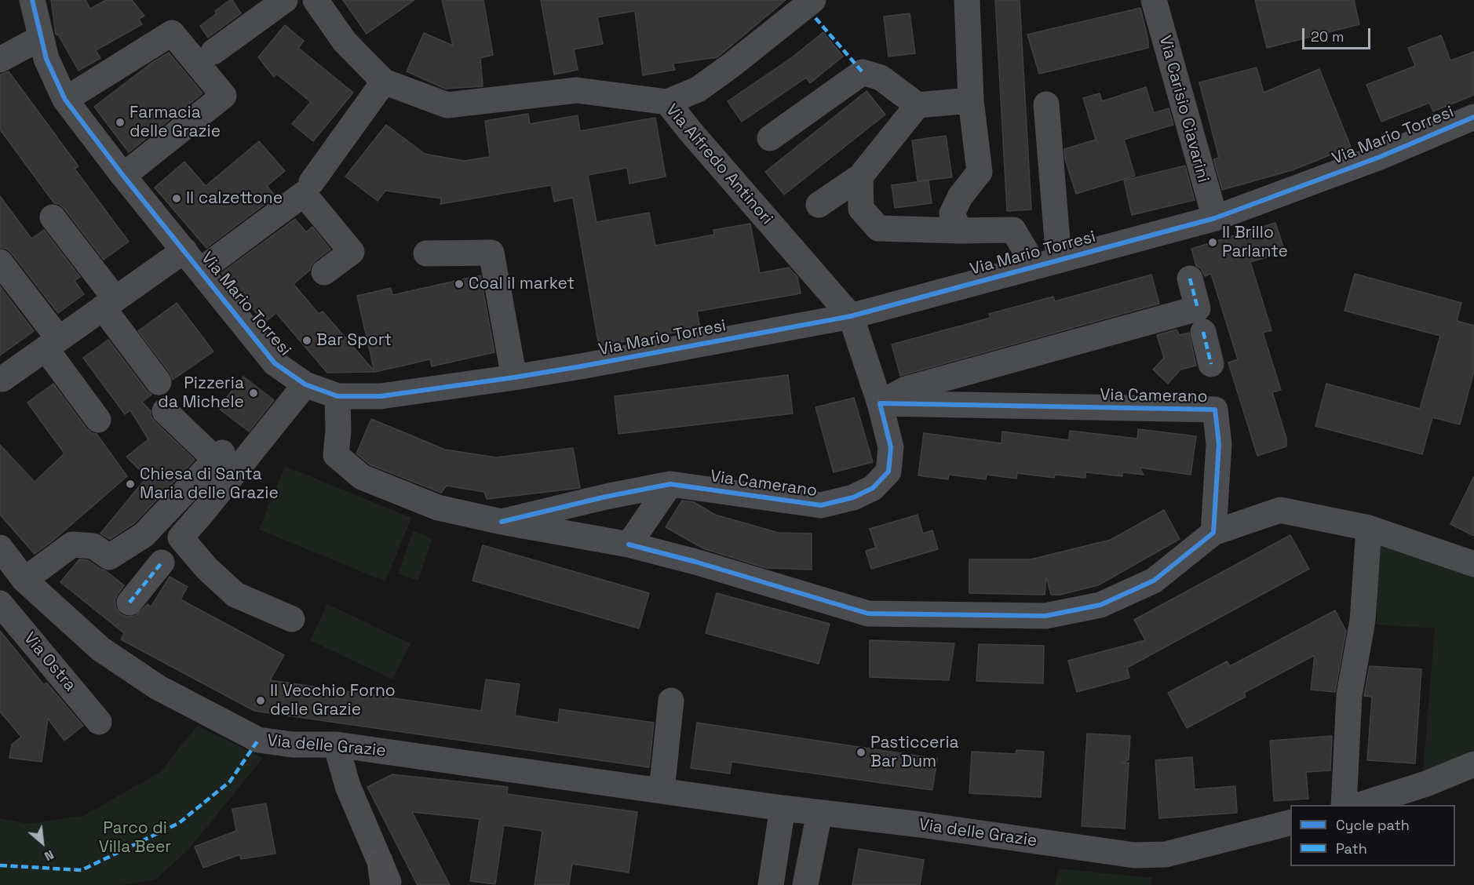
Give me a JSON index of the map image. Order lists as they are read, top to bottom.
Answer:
{
  "streets": {
    "street": [
      "Via Carisio Ciavarini",
      "Via Mario Torresi",
      "Via Alfredo Antinori",
      "Via Camerano",
      "Via Ostra",
      "Via delle Grazie"
    ]
  },
  "crossings": [
    ["Via Carisio Ciavarini", "Via Mario Torresi"],
    ["Via Mario Torresi", "Via Alfredo Antinori"],
    ["Via Mario Torresi", "Via Camerano"],
    ["Via Alfredo Antinori", "Via Camerano"]
  ],
  "parks": ["Parco di Villa Beer"],
  "places": [
    "Farmacia delle Grazie",
    "Il calzettone",
    "Il Brillo Parlante",
    "Coal il market",
    "Bar Sport",
    "Pizzeria da Michele",
    "Chiesa di Santa Maria delle Grazie",
    "Il Vecchio Forno delle Grazie",
    "Pasticceria Bar Dum"
  ],
  "legend": ["Cycle path", "Path"],
  "scale_bar": "20 m",
  "north": "bottom right"
}
